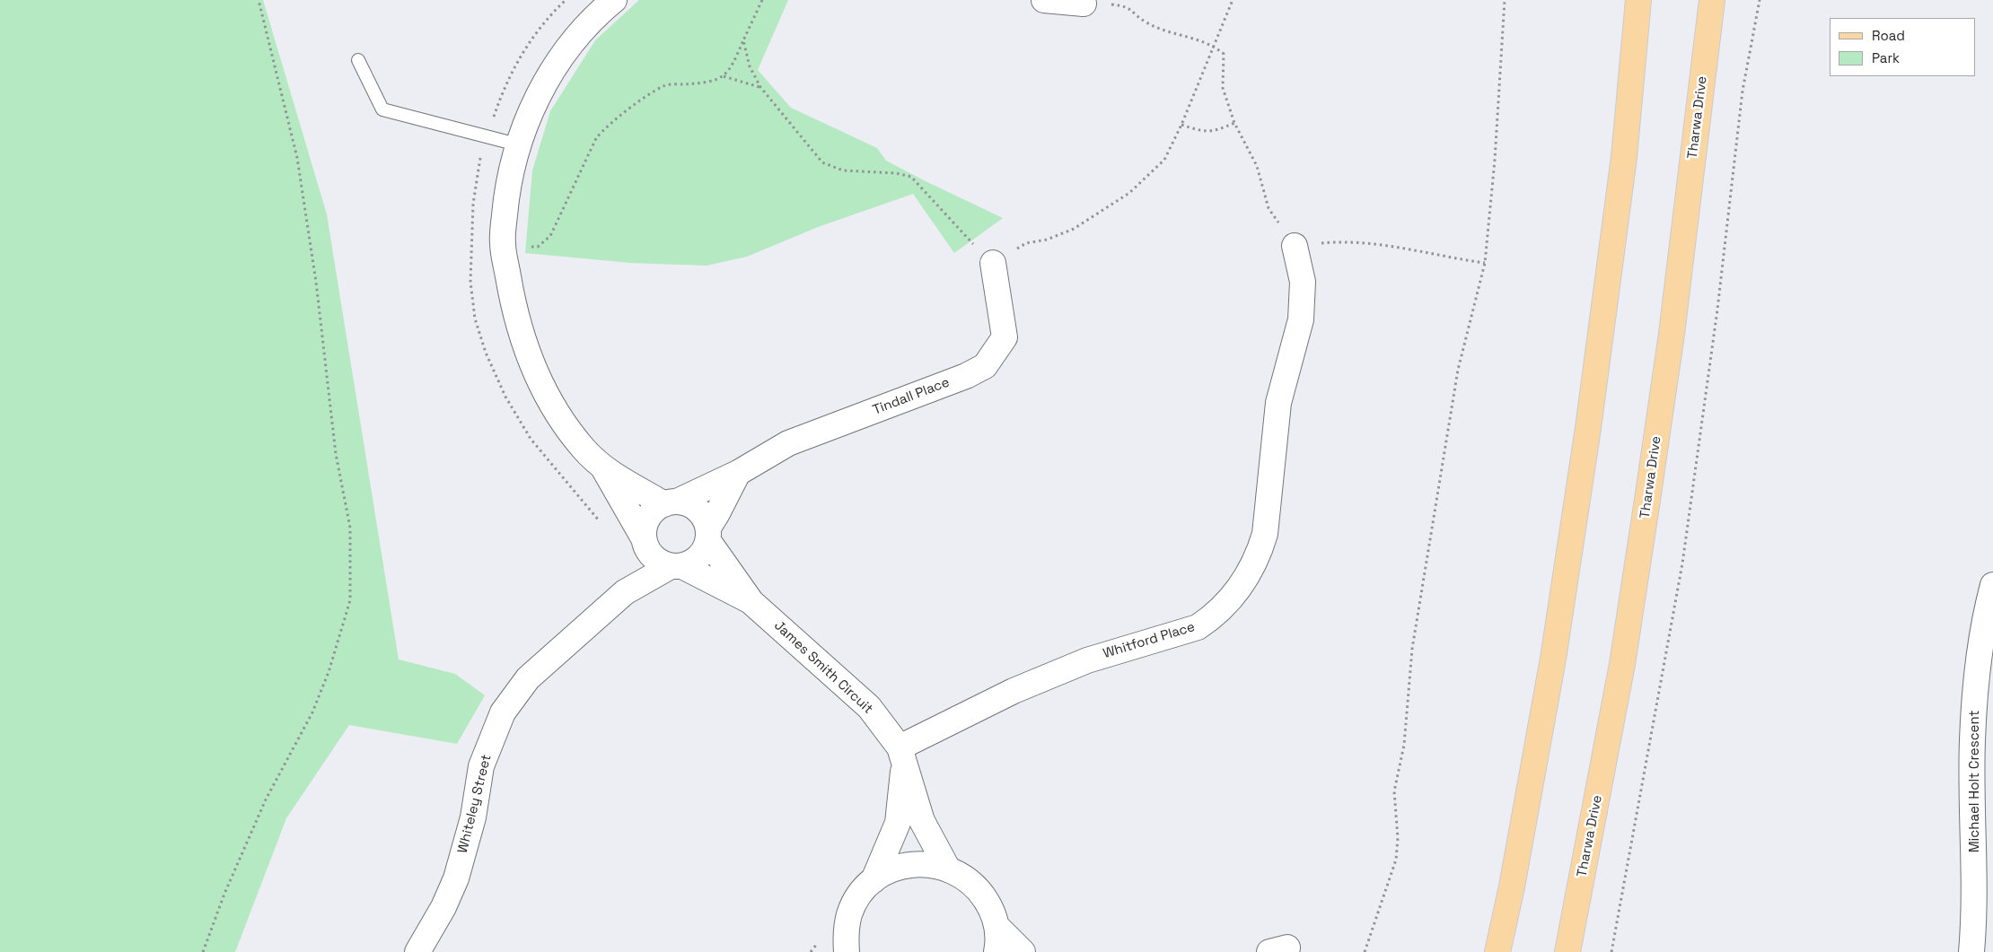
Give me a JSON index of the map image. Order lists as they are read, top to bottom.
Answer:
{
  "streets": {
    "main road": ["Tharwa Drive"],
    "street": [
      "Tindall Place",
      "Whitford Place",
      "James Smith Circuit",
      "Michael Holt Crescent",
      "Whiteley Street"
    ]
  },
  "crossings": [
    ["Tindall Place", "James Smith Circuit"],
    ["Tindall Place", "Whiteley Street"],
    ["Whitford Place", "James Smith Circuit"],
    ["James Smith Circuit", "Whiteley Street"]
  ],
  "legend": ["Road", "Park"]
}
